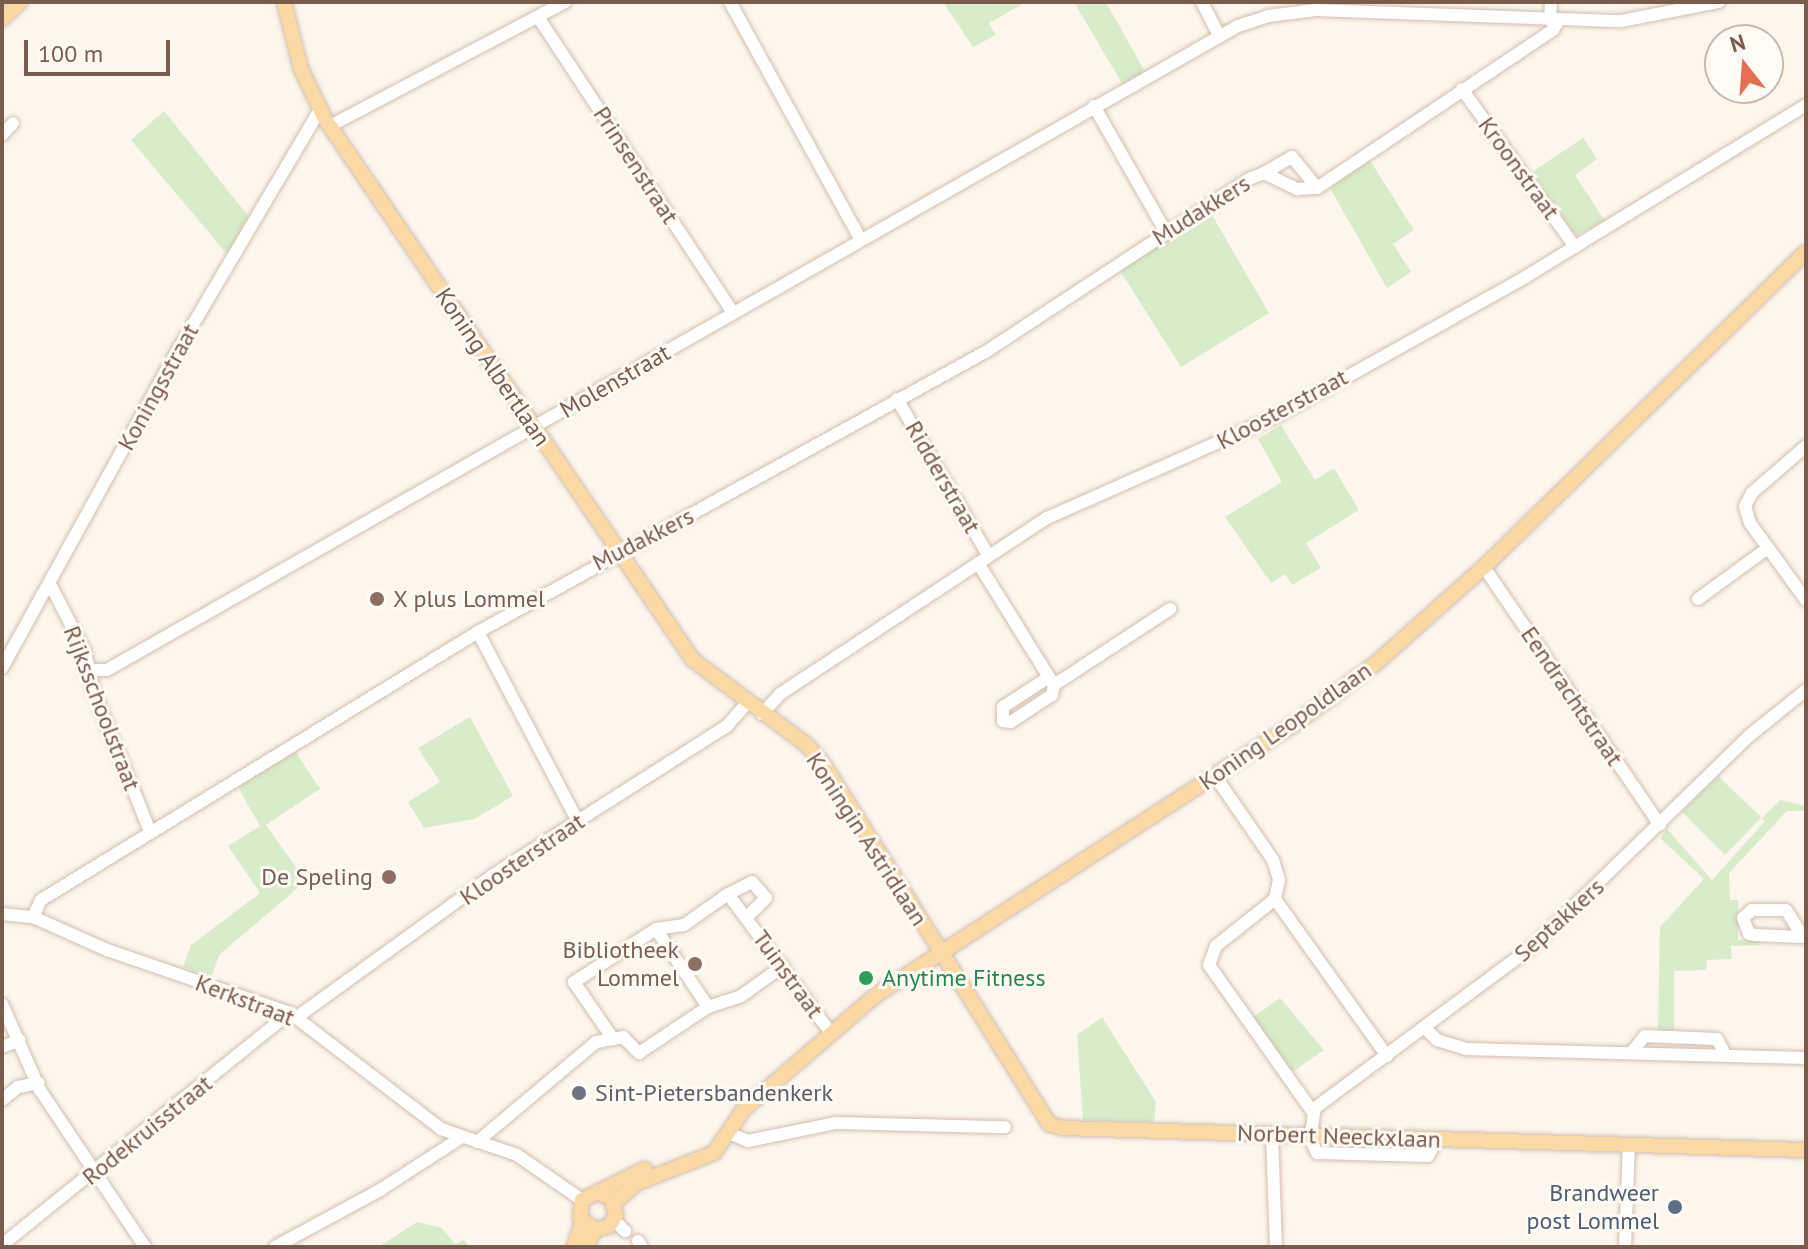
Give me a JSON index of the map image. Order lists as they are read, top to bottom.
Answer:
{
  "streets": {
    "main road": [
      "Koning Albertlaan",
      "Koning Leopoldlaan",
      "Koningin Astridlaan",
      "Norbert Neeckxlaan"
    ],
    "street": [
      "Prinsenstraat",
      "Kroonstraat",
      "Mudakkers",
      "Molenstraat",
      "Koningsstraat",
      "Kloosterstraat",
      "Ridderstraat",
      "Eendrachtstraat",
      "Rijksschoolstraat",
      "Septakkers",
      "Tuinstraat",
      "Kerkstraat",
      "Rodekruisstraat"
    ]
  },
  "crossings": [
    ["Prinsenstraat", "Molenstraat"],
    ["Kroonstraat", "Kloosterstraat"],
    ["Mudakkers", "Koning Albertlaan"],
    ["Mudakkers", "Ridderstraat"],
    ["Mudakkers", "Rijksschoolstraat"],
    ["Mudakkers", "Kerkstraat"],
    ["Koning Albertlaan", "Molenstraat"],
    ["Koning Albertlaan", "Koningsstraat"],
    ["Koning Albertlaan", "Kloosterstraat"],
    ["Koning Albertlaan", "Koningin Astridlaan"],
    ["Molenstraat", "Rijksschoolstraat"],
    ["Koningsstraat", "Rijksschoolstraat"],
    ["Kloosterstraat", "Ridderstraat"],
    ["Kloosterstraat", "Koningin Astridlaan"],
    ["Kloosterstraat", "Kerkstraat"],
    ["Kloosterstraat", "Rodekruisstraat"],
    ["Eendrachtstraat", "Koning Leopoldlaan"],
    ["Eendrachtstraat", "Septakkers"],
    ["Koning Leopoldlaan", "Koningin Astridlaan"],
    ["Koning Leopoldlaan", "Tuinstraat"],
    ["Koningin Astridlaan", "Norbert Neeckxlaan"],
    ["Kerkstraat", "Rodekruisstraat"]
  ],
  "places": [
    "X plus Lommel",
    "De Speling",
    "Bibliotheek Lommel",
    "Anytime Fitness",
    "Sint-Pietersbandenkerk",
    "Brandweer post Lommel"
  ],
  "scale_bar": "100 m",
  "north": "top"
}
